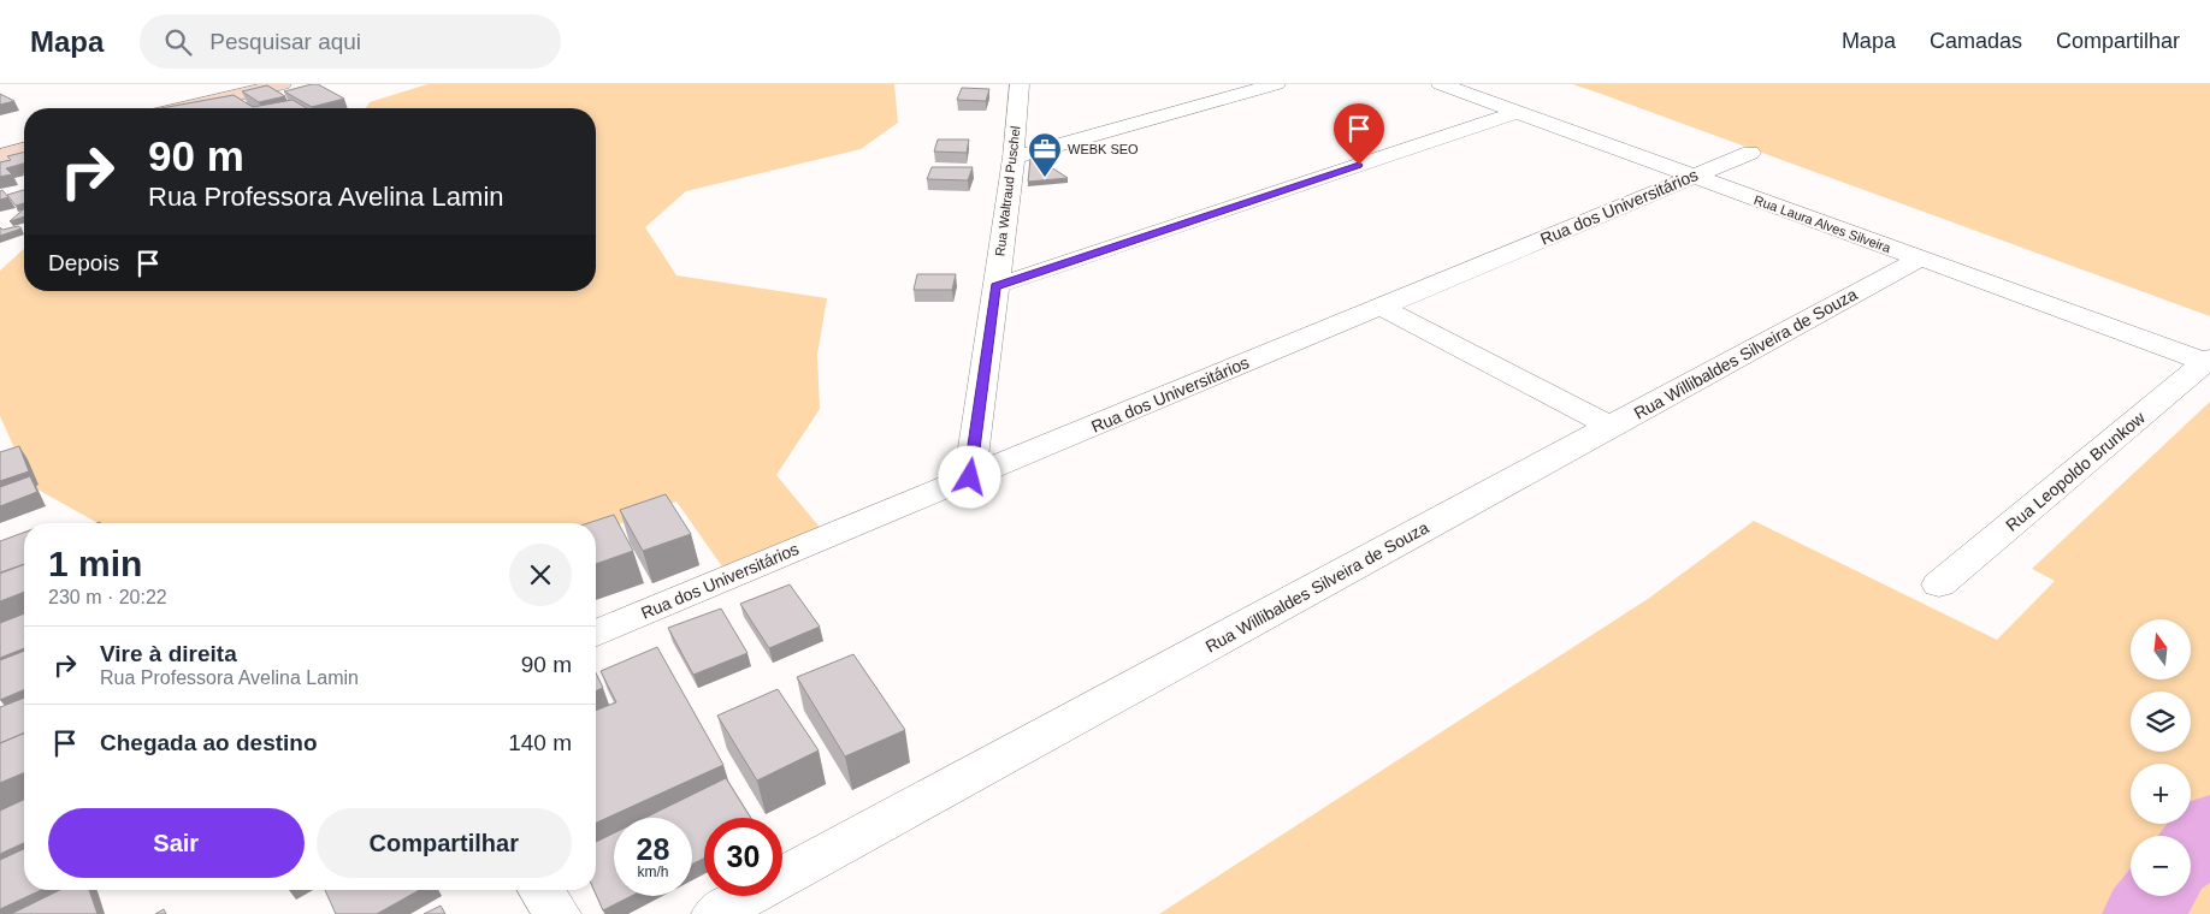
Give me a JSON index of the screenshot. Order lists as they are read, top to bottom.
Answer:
{
  "streets": {
    "street": [
      "Rua Waltraud Puschel",
      "Rua dos Universitários",
      "Rua Laura Alves Silveira",
      "Rua Willibaldes Silveira de Souza",
      "Rua Leopoldo Brunkow"
    ]
  },
  "crossings": [
    ["Rua Waltraud Puschel", "Rua dos Universitários"],
    ["Rua dos Universitários", "Rua Laura Alves Silveira"],
    ["Rua Laura Alves Silveira", "Rua Willibaldes Silveira de Souza"],
    ["Rua Laura Alves Silveira", "Rua Leopoldo Brunkow"]
  ],
  "places": {
    "office": ["WEBK SEO"]
  },
  "north": "top",
  "page": {
    "header": "Mapa",
    "search": "Pesquisar aqui",
    "nav": ["Mapa", "Camadas", "Compartilhar"],
    "turn": ["90 m", "Rua Professora Avelina Lamin"],
    "then": "Depois",
    "heading": ["1 min", "230 m · 20:22"],
    "map_buttons": ["+", "−"],
    "list": [
      {
        "name": "Vire à direita",
        "note": "Rua Professora Avelina Lamin",
        "value": "90 m"
      },
      {
        "name": "Chegada ao destino",
        "value": "140 m"
      }
    ],
    "buttons": ["Sair", "Compartilhar"],
    "speed": "28 km/h",
    "limit": "30"
  }
}
